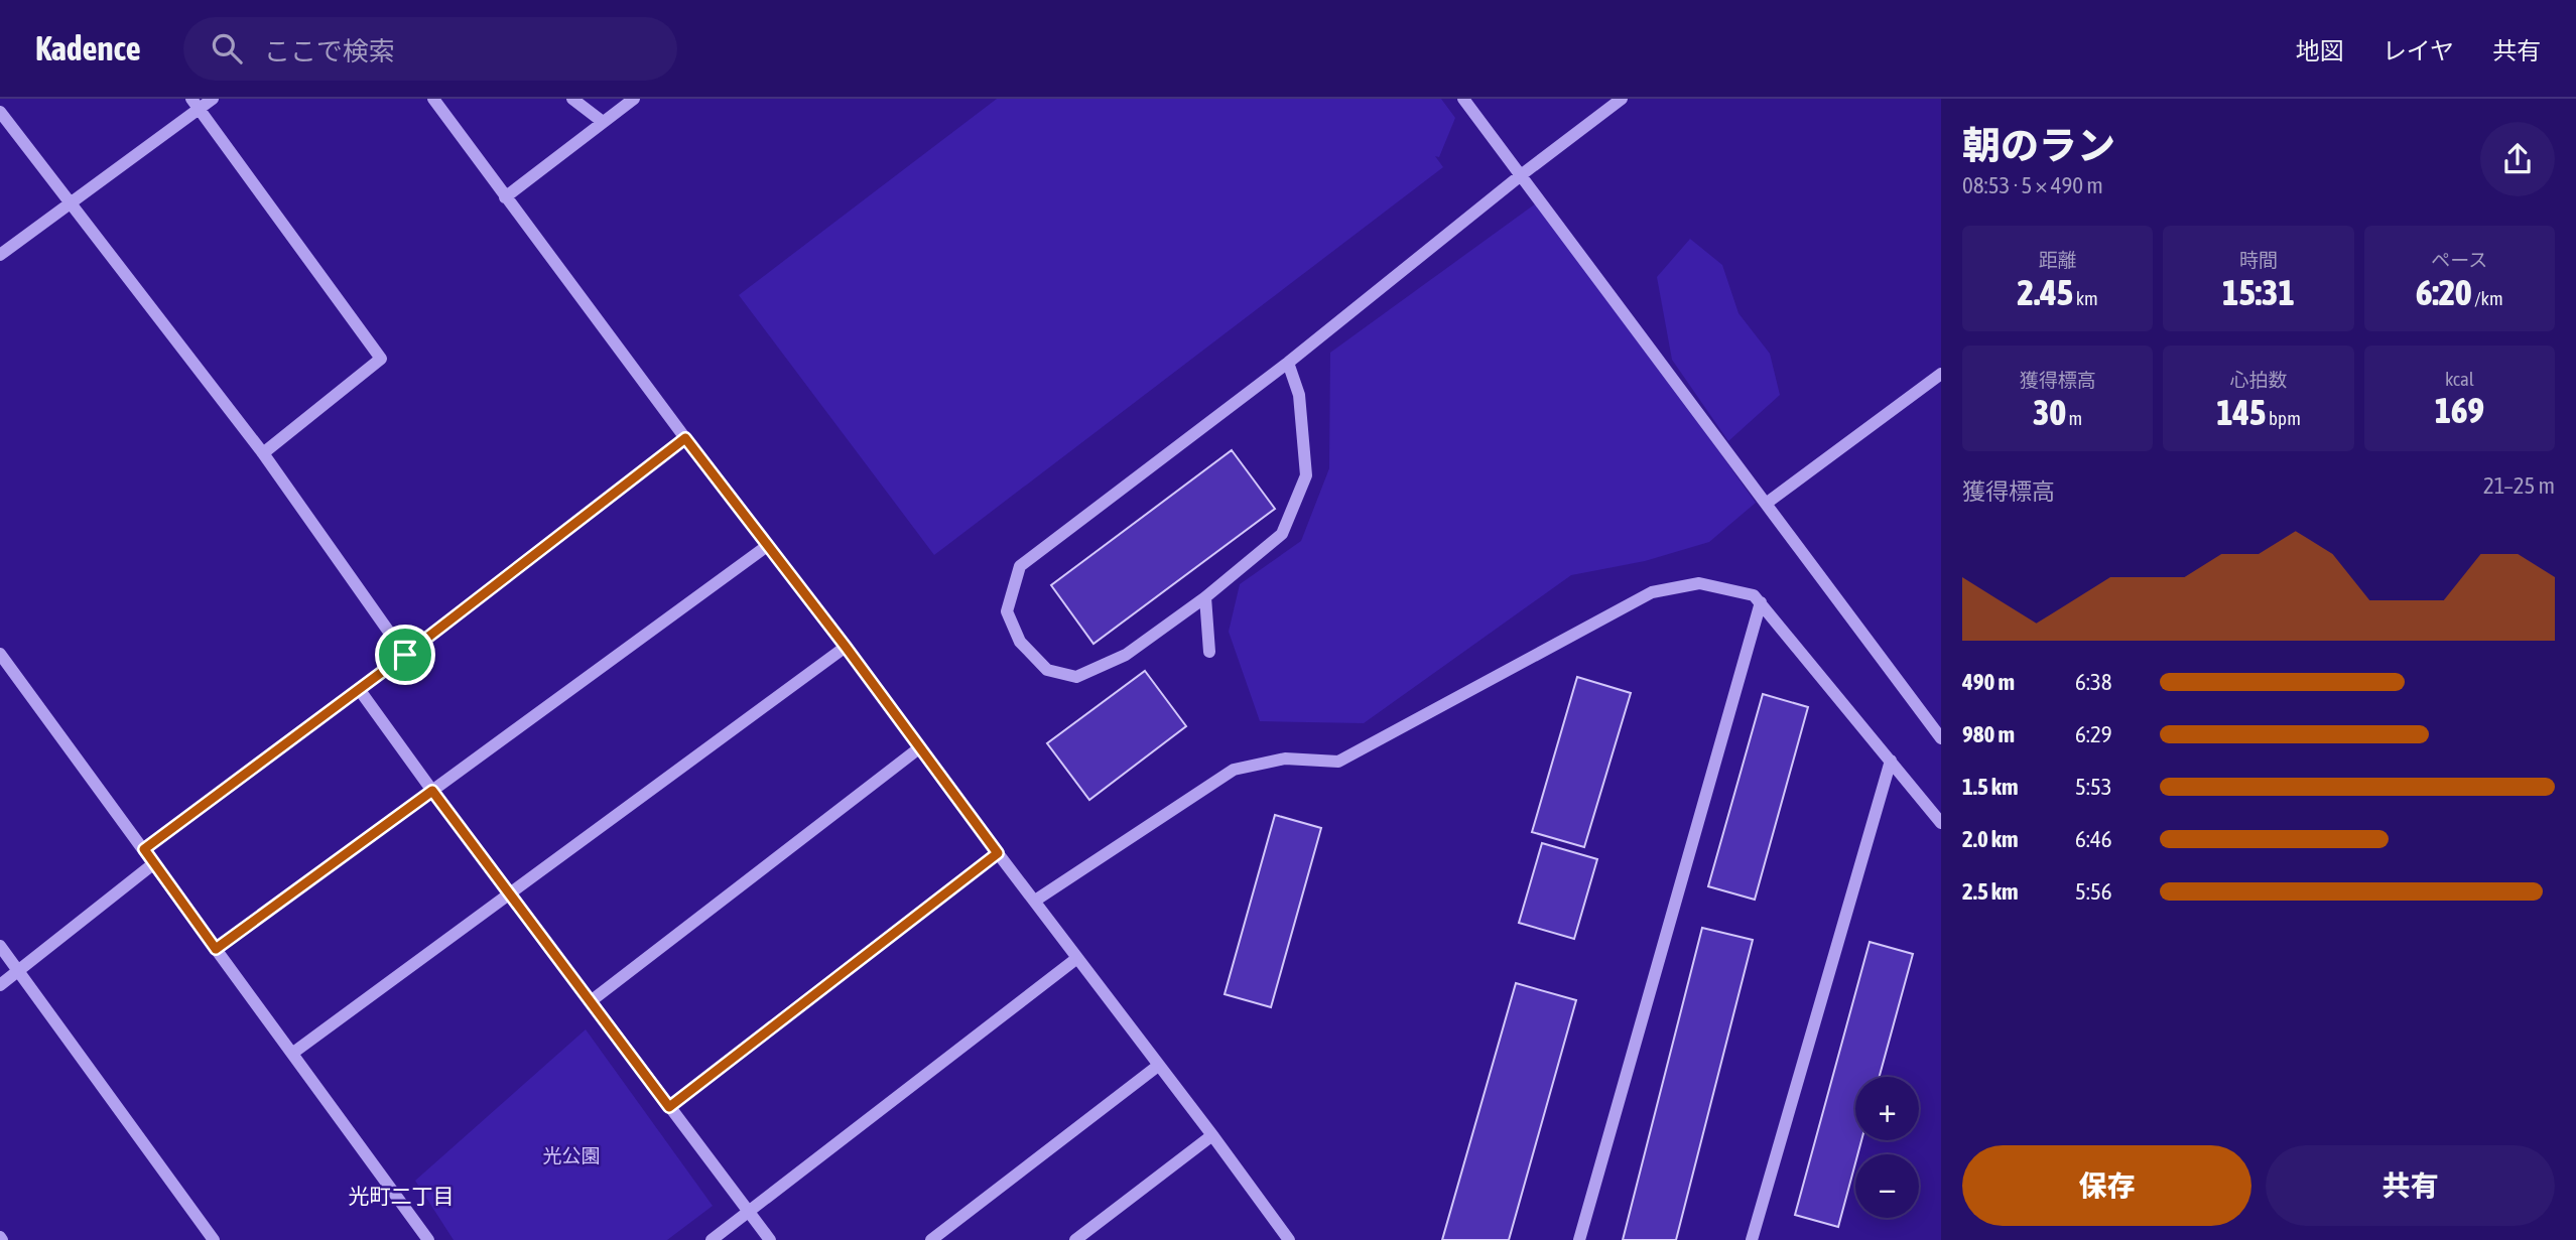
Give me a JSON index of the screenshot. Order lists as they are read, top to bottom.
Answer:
{
  "districts": ["光町二丁目"],
  "parks": ["光公園"],
  "page": {
    "header": "Kadence",
    "search": "ここで検索",
    "nav": ["地図", "レイヤ", "共有"],
    "heading": ["朝のラン", "08:53 · 5 × 490 m"],
    "stats": [
      ["距離", "2.45 km"],
      ["時間", "15:31"],
      ["ペース", "6:20 /km"],
      ["獲得標高", "30 m"],
      ["心拍数", "145 bpm"],
      ["kcal", "169"]
    ],
    "chart": ["獲得標高", "21–25 m"],
    "list": [
      {
        "name": "490 m",
        "note": "6:38"
      },
      {
        "name": "980 m",
        "note": "6:29"
      },
      {
        "name": "1.5 km",
        "note": "5:53"
      },
      {
        "name": "2.0 km",
        "note": "6:46"
      },
      {
        "name": "2.5 km",
        "note": "5:56"
      }
    ],
    "map_buttons": ["+", "−"],
    "buttons": ["保存", "共有"]
  }
}
